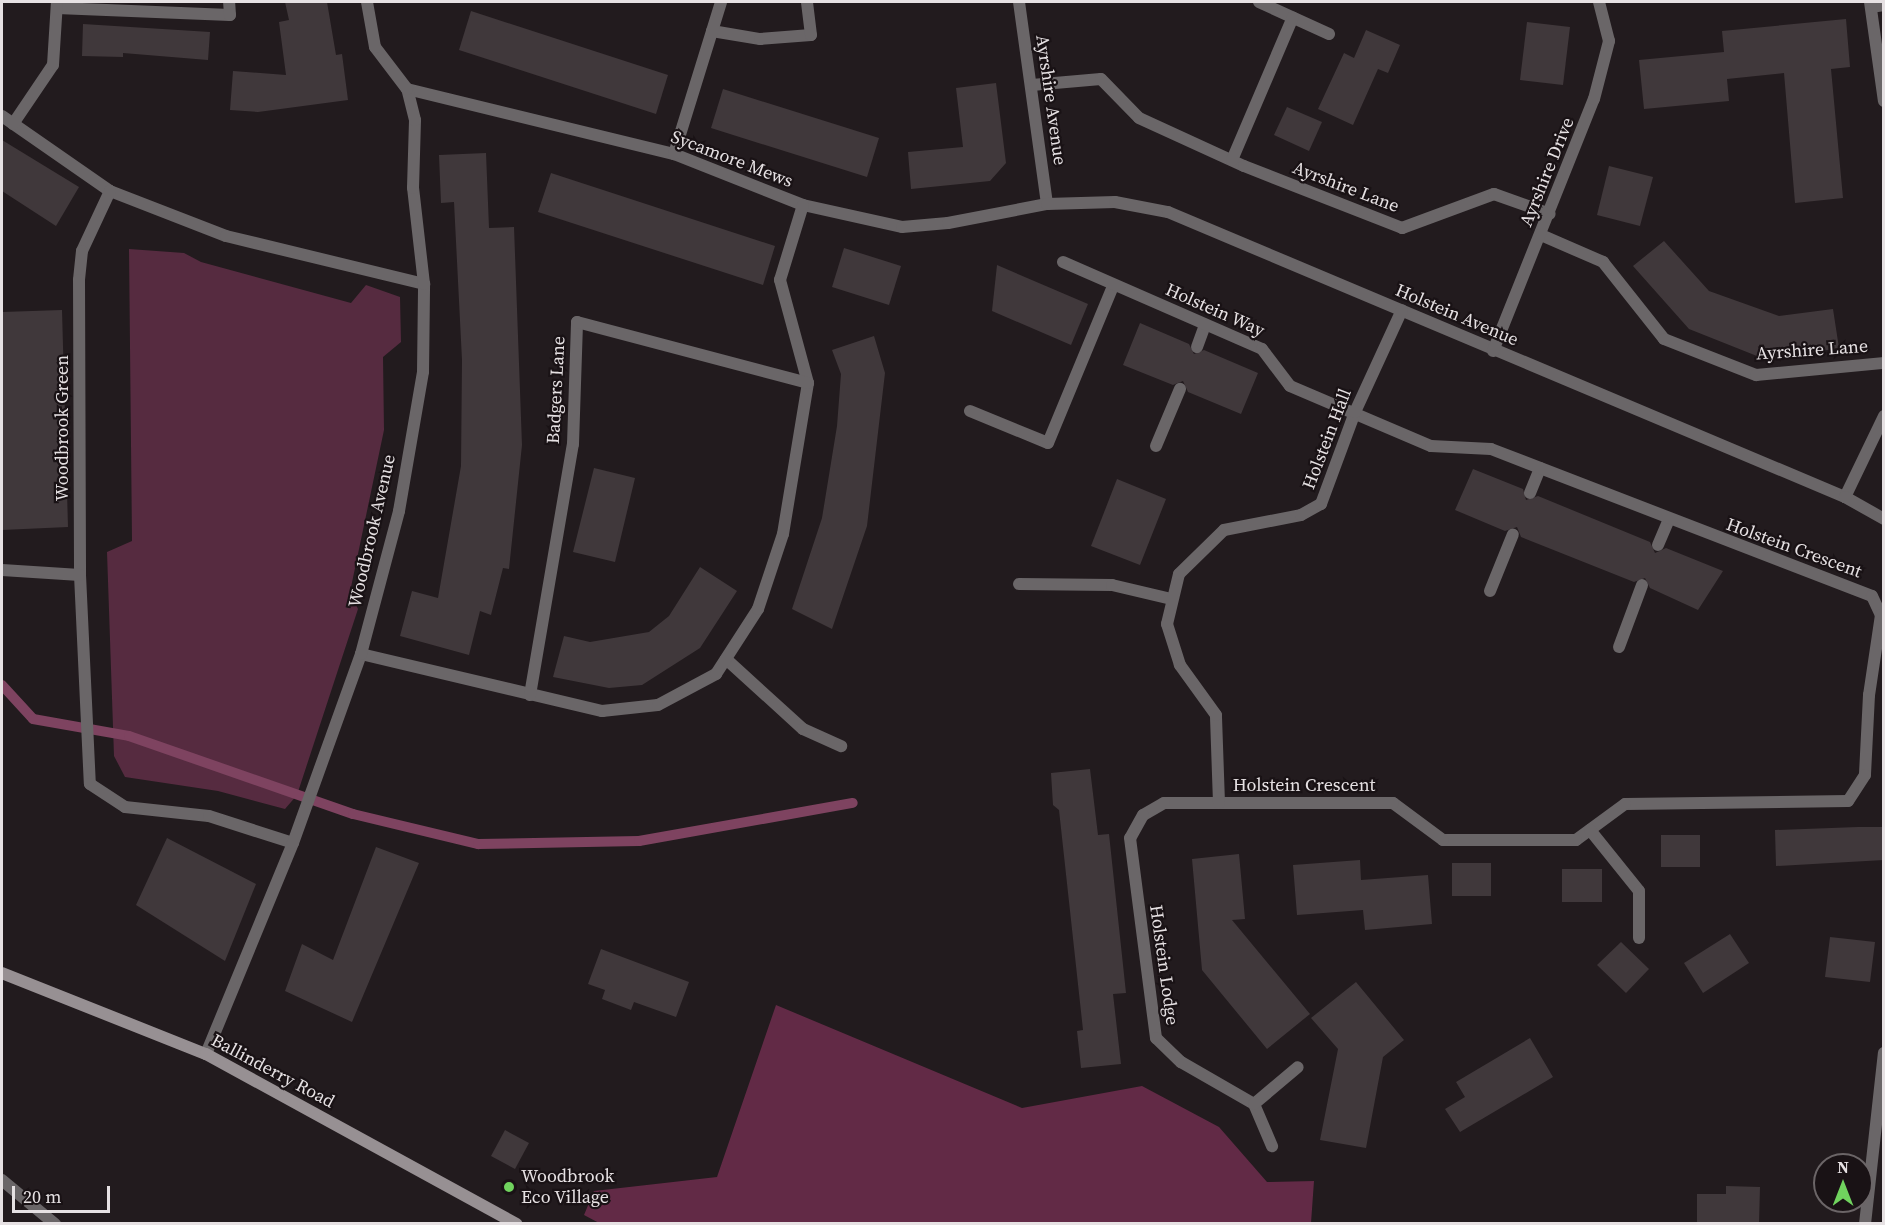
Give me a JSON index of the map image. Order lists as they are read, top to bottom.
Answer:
{
  "streets": {
    "main road": ["Ballinderry Road"],
    "street": [
      "Ayrshire Avenue",
      "Sycamore Mews",
      "Ayrshire Drive",
      "Ayrshire Lane",
      "Holstein Way",
      "Holstein Avenue",
      "Badgers Lane",
      "Woodbrook Green",
      "Holstein Hall",
      "Woodbrook Avenue",
      "Holstein Crescent",
      "Holstein Lodge"
    ]
  },
  "crossings": [
    ["Ayrshire Avenue", "Sycamore Mews"],
    ["Ayrshire Avenue", "Ayrshire Lane"],
    ["Ayrshire Avenue", "Holstein Avenue"],
    ["Sycamore Mews", "Holstein Avenue"],
    ["Sycamore Mews", "Woodbrook Avenue"],
    ["Ayrshire Drive", "Ayrshire Lane"],
    ["Ayrshire Drive", "Holstein Avenue"],
    ["Holstein Way", "Holstein Hall"],
    ["Holstein Way", "Holstein Crescent"],
    ["Holstein Avenue", "Holstein Hall"],
    ["Woodbrook Green", "Woodbrook Avenue"],
    ["Holstein Hall", "Holstein Crescent"],
    ["Holstein Hall", "Holstein Lodge"],
    ["Woodbrook Avenue", "Ballinderry Road"],
    ["Holstein Crescent", "Holstein Lodge"]
  ],
  "places": ["Woodbrook Eco Village"],
  "scale_bar": "20 m",
  "north": "top"
}
